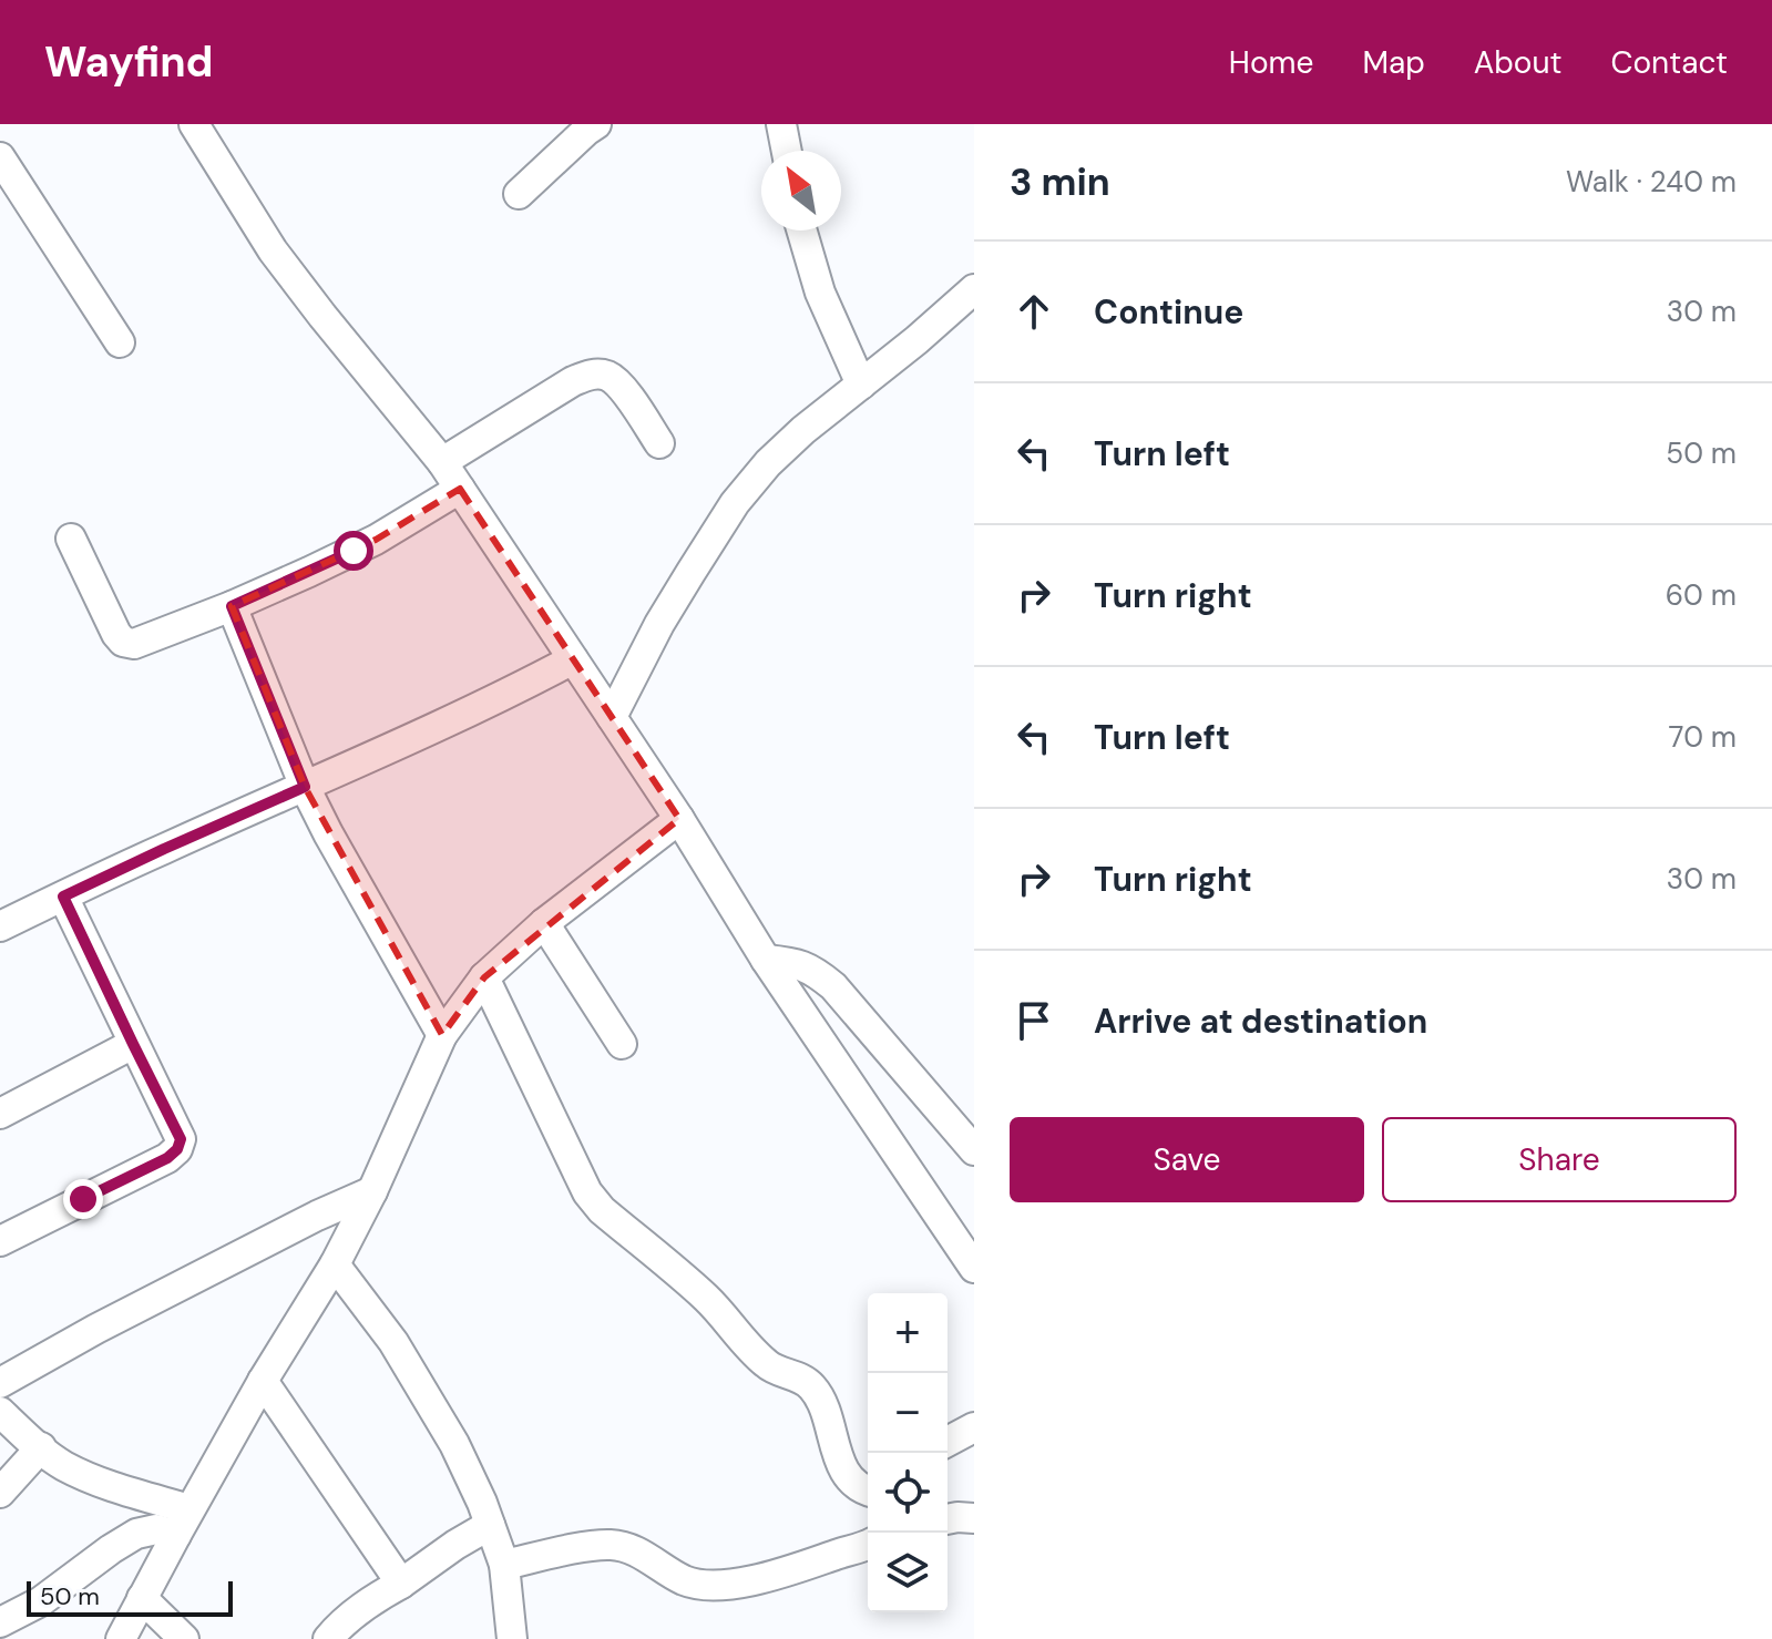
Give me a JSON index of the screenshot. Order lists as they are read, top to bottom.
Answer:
{
  "scale_bar": "50 m",
  "north": "top left",
  "page": {
    "header": "Wayfind",
    "nav": [
      "Home",
      "Map",
      "About",
      "Contact"
    ],
    "heading": ["3 min", "Walk · 240 m"],
    "list": [
      ["Continue", "30 m"],
      ["Turn left", "50 m"],
      ["Turn right", "60 m"],
      ["Turn left", "70 m"],
      ["Turn right", "30 m"],
      "Arrive at destination"
    ],
    "buttons": ["Save", "Share"],
    "map_buttons": ["+", "−"],
    "scale": "50 m"
  }
}
